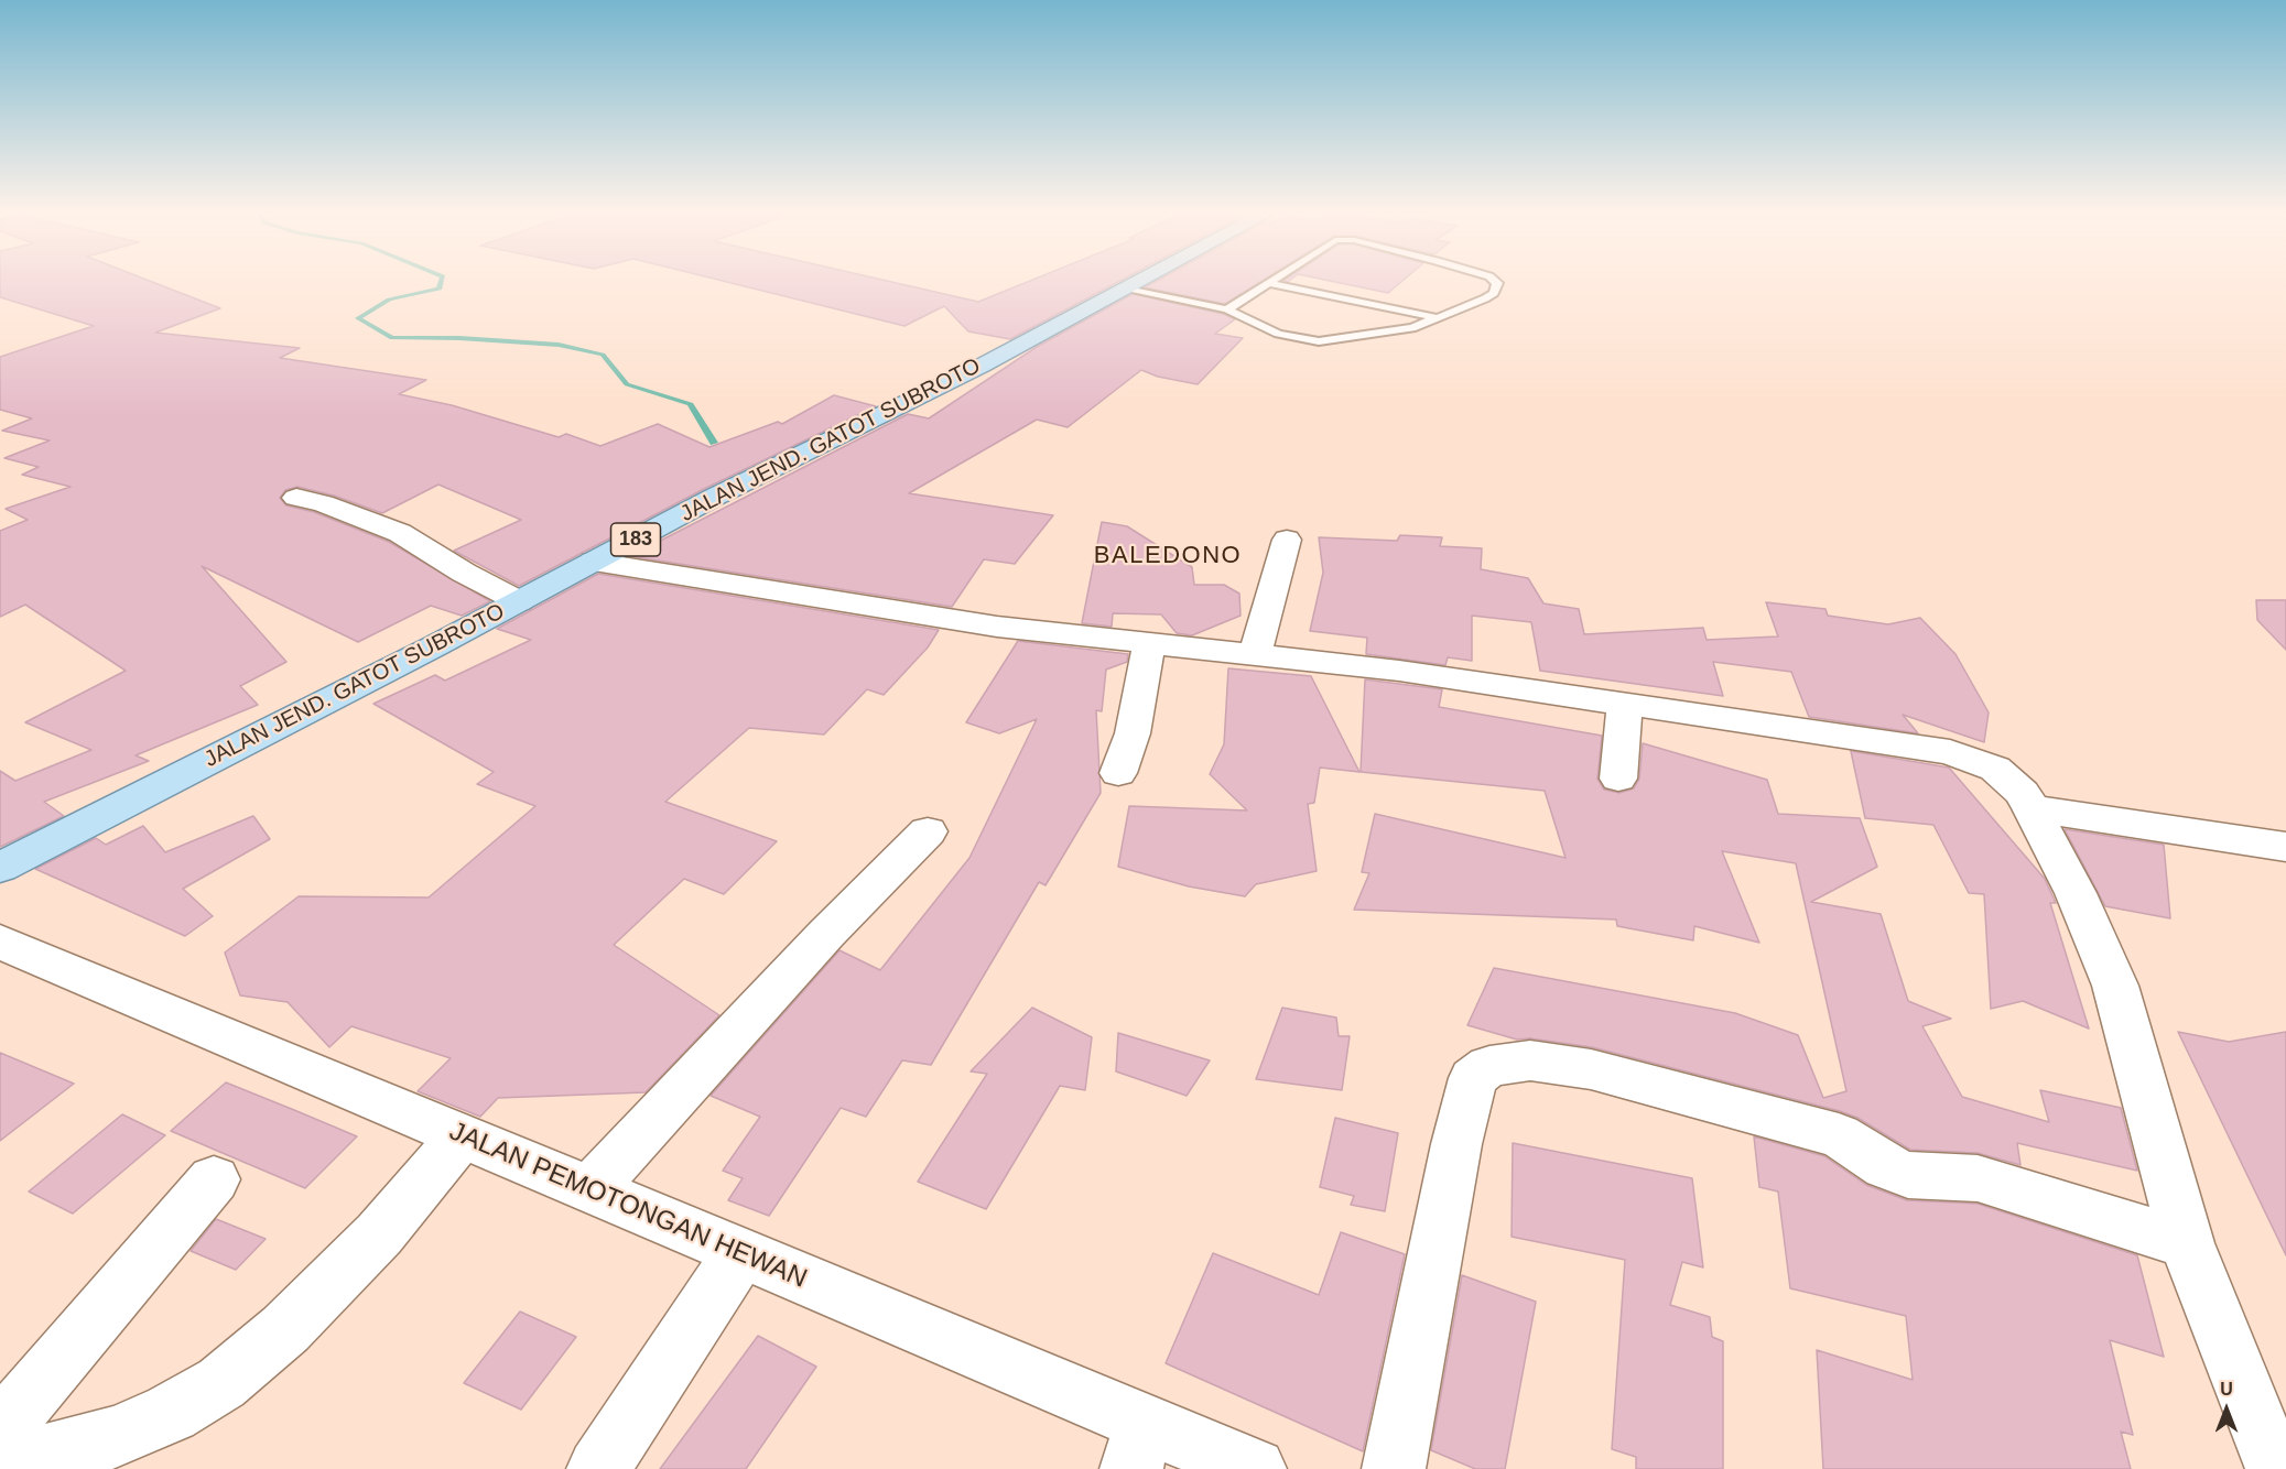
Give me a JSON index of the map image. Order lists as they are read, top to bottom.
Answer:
{
  "streets": {
    "main road": ["JALAN JEND. GATOT SUBROTO", "183"],
    "street": ["JALAN PEMOTONGAN HEWAN"]
  },
  "districts": ["BALEDONO"],
  "north": "top"
}
